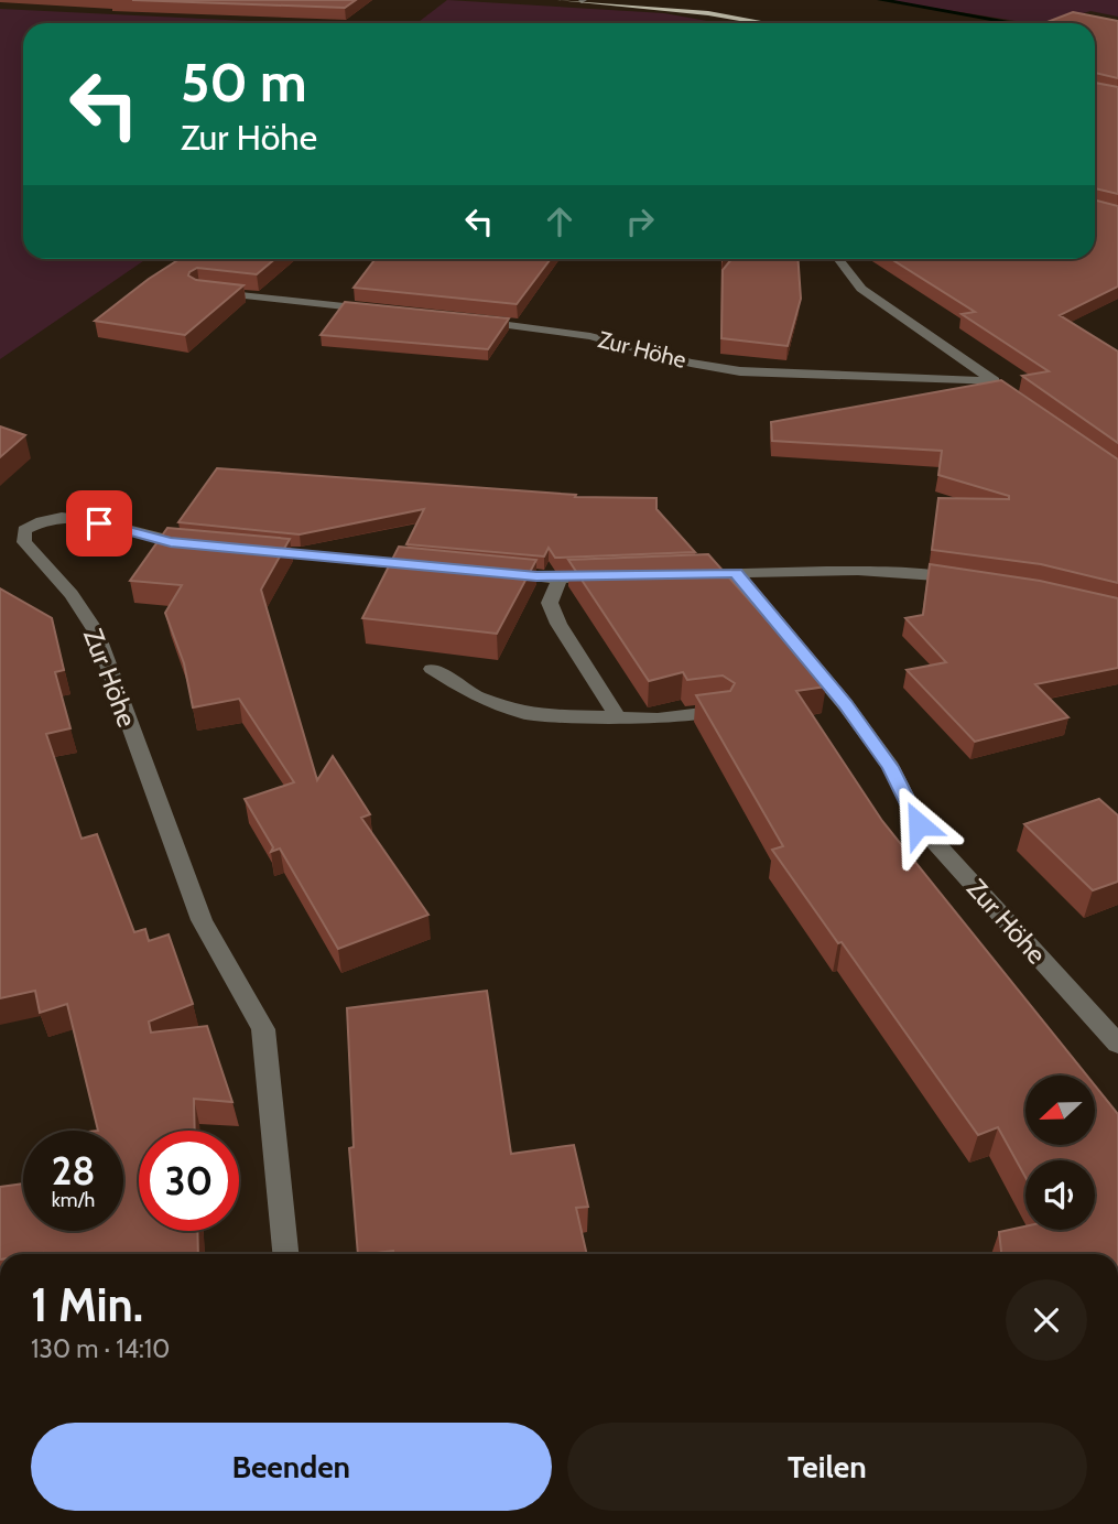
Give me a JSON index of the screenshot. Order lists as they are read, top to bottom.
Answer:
{
  "streets": {
    "street": ["Zur Höhe"]
  },
  "north": "left",
  "page": {
    "turn": ["50 m", "Zur Höhe"],
    "speed": "28 km/h",
    "limit": "30",
    "heading": ["1 Min.", "130 m · 14:10"],
    "buttons": ["Beenden", "Teilen"]
  }
}
